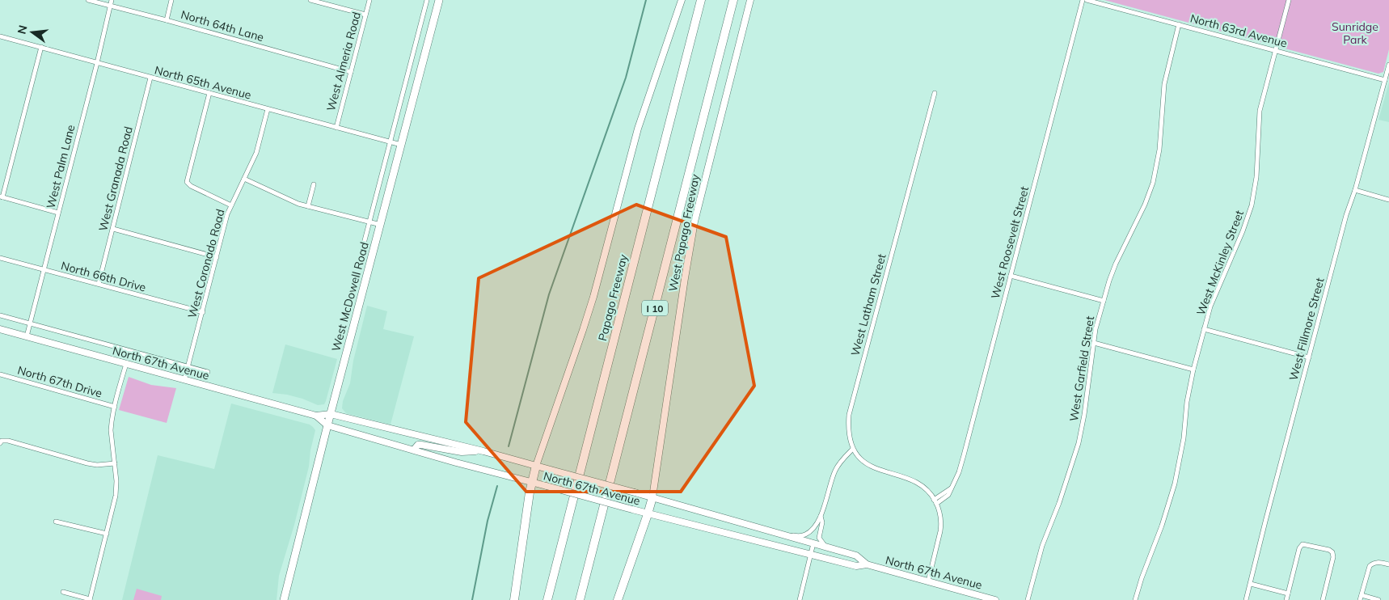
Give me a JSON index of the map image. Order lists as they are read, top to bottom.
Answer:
{
  "streets": {
    "highway": ["Papago Freeway", "I 10"],
    "main road": ["West Papago Freeway", "West McDowell Road", "North 67th Avenue"],
    "street": [
      "North 64th Lane",
      "North 63rd Avenue",
      "West Almeria Road",
      "North 65th Avenue",
      "West Palm Lane",
      "West Granada Road",
      "West Roosevelt Street",
      "West McKinley Street",
      "West Coronado Road",
      "North 66th Drive",
      "West Latham Street",
      "West Fillmore Street",
      "West Garfield Street",
      "North 67th Drive"
    ]
  },
  "crossings": [
    ["North 64th Lane", "West Almeria Road"],
    ["North 64th Lane", "West Palm Lane"],
    ["North 63rd Avenue", "West McKinley Street"],
    ["North 63rd Avenue", "West Fillmore Street"],
    ["North 63rd Avenue", "West Garfield Street"],
    ["West Almeria Road", "North 65th Avenue"],
    ["North 65th Avenue", "West Palm Lane"],
    ["North 65th Avenue", "West Granada Road"],
    ["North 65th Avenue", "West Coronado Road"],
    ["North 65th Avenue", "West McDowell Road"],
    ["West Palm Lane", "North 66th Drive"],
    ["West Palm Lane", "North 67th Avenue"],
    ["West Granada Road", "North 66th Drive"],
    ["West Papago Freeway", "North 67th Avenue"],
    ["West Coronado Road", "North 66th Drive"],
    ["West Coronado Road", "North 67th Avenue"],
    ["West McDowell Road", "North 67th Avenue"]
  ],
  "parks": ["Sunridge Park"],
  "north": "left"
}
